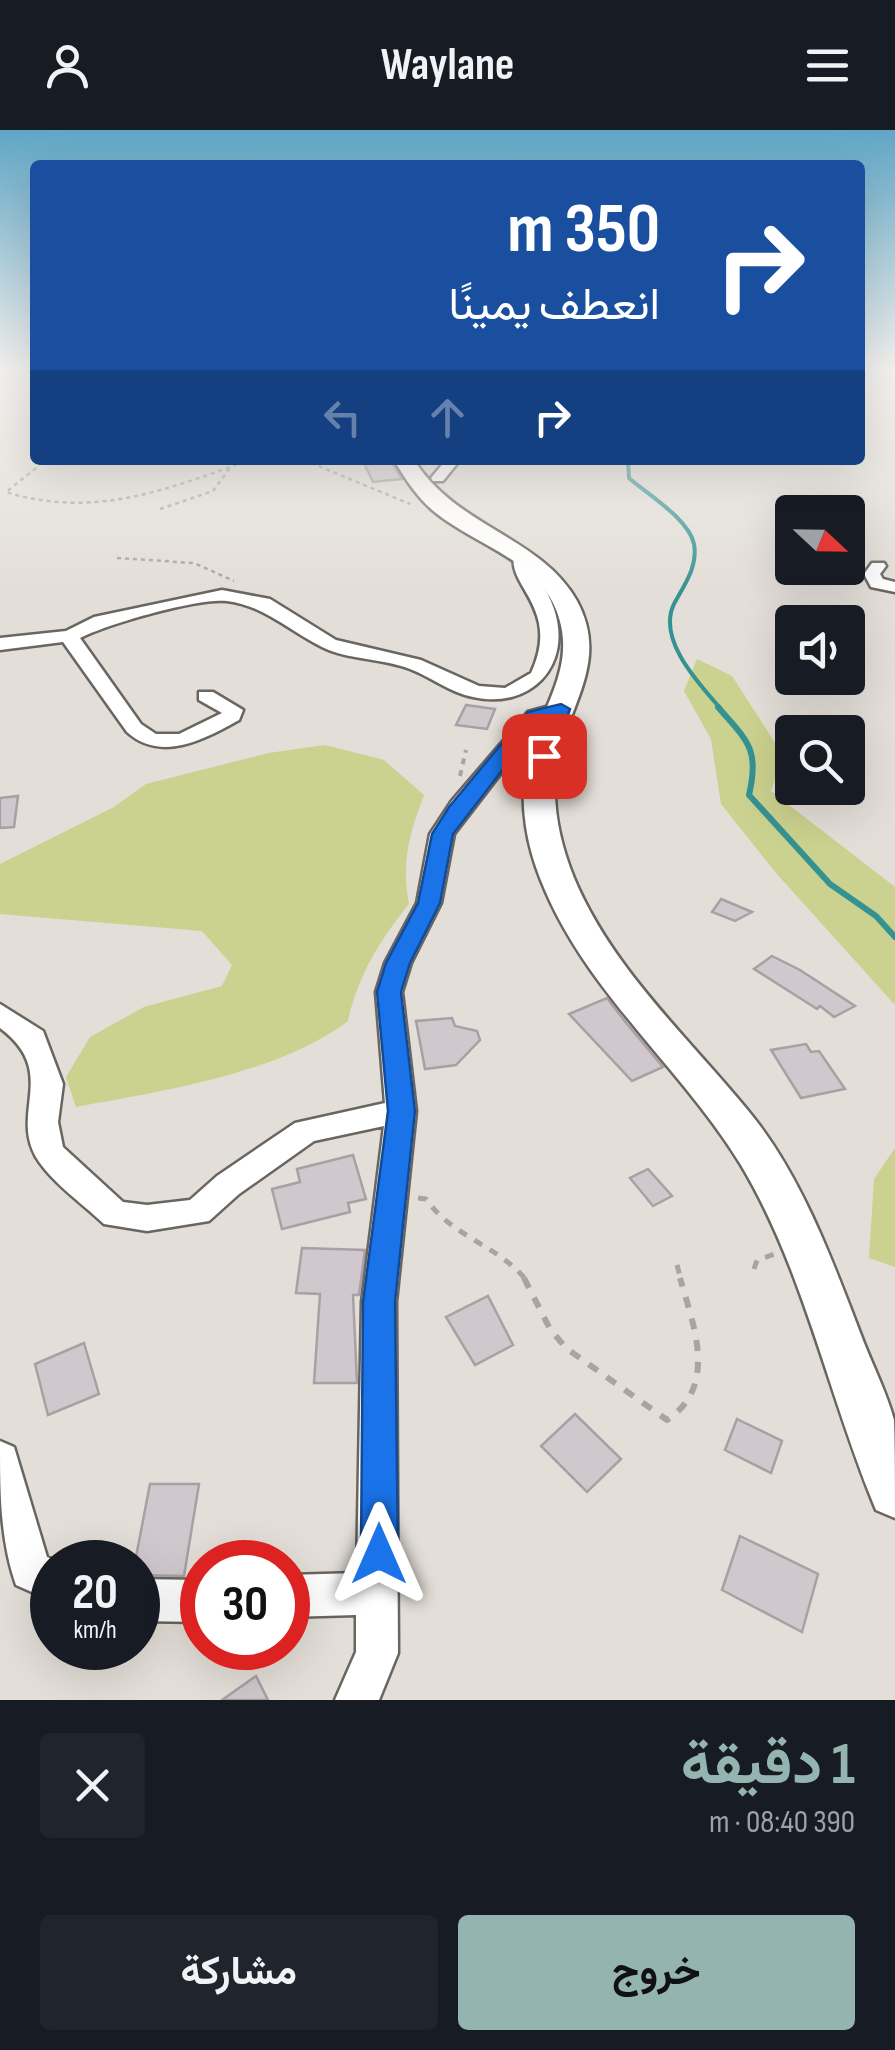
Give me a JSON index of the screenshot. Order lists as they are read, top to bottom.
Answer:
{
  "north": "right",
  "page": {
    "header": "Waylane",
    "turn": ["350 m", "انعطف يمينًا"],
    "speed": "20 km/h",
    "limit": "30",
    "heading": ["1 دقيقة", "390 m · 08:40"],
    "buttons": ["خروج", "مشاركة"]
  }
}
